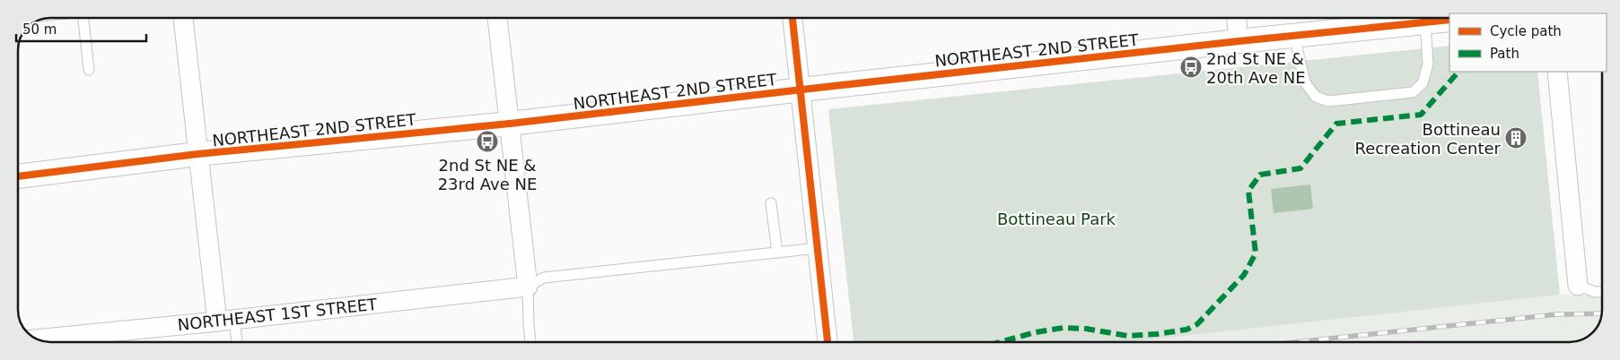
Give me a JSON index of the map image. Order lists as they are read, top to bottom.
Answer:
{
  "streets": {
    "street": ["NORTHEAST 2ND STREET", "NORTHEAST 1ST STREET"]
  },
  "parks": ["Bottineau Park"],
  "places": {
    "bus stop": ["2nd St NE & 20th Ave NE", "2nd St NE & 23rd Ave NE"],
    "building": ["Bottineau Recreation Center"]
  },
  "legend": ["Cycle path", "Path"],
  "scale_bar": "50 m"
}
